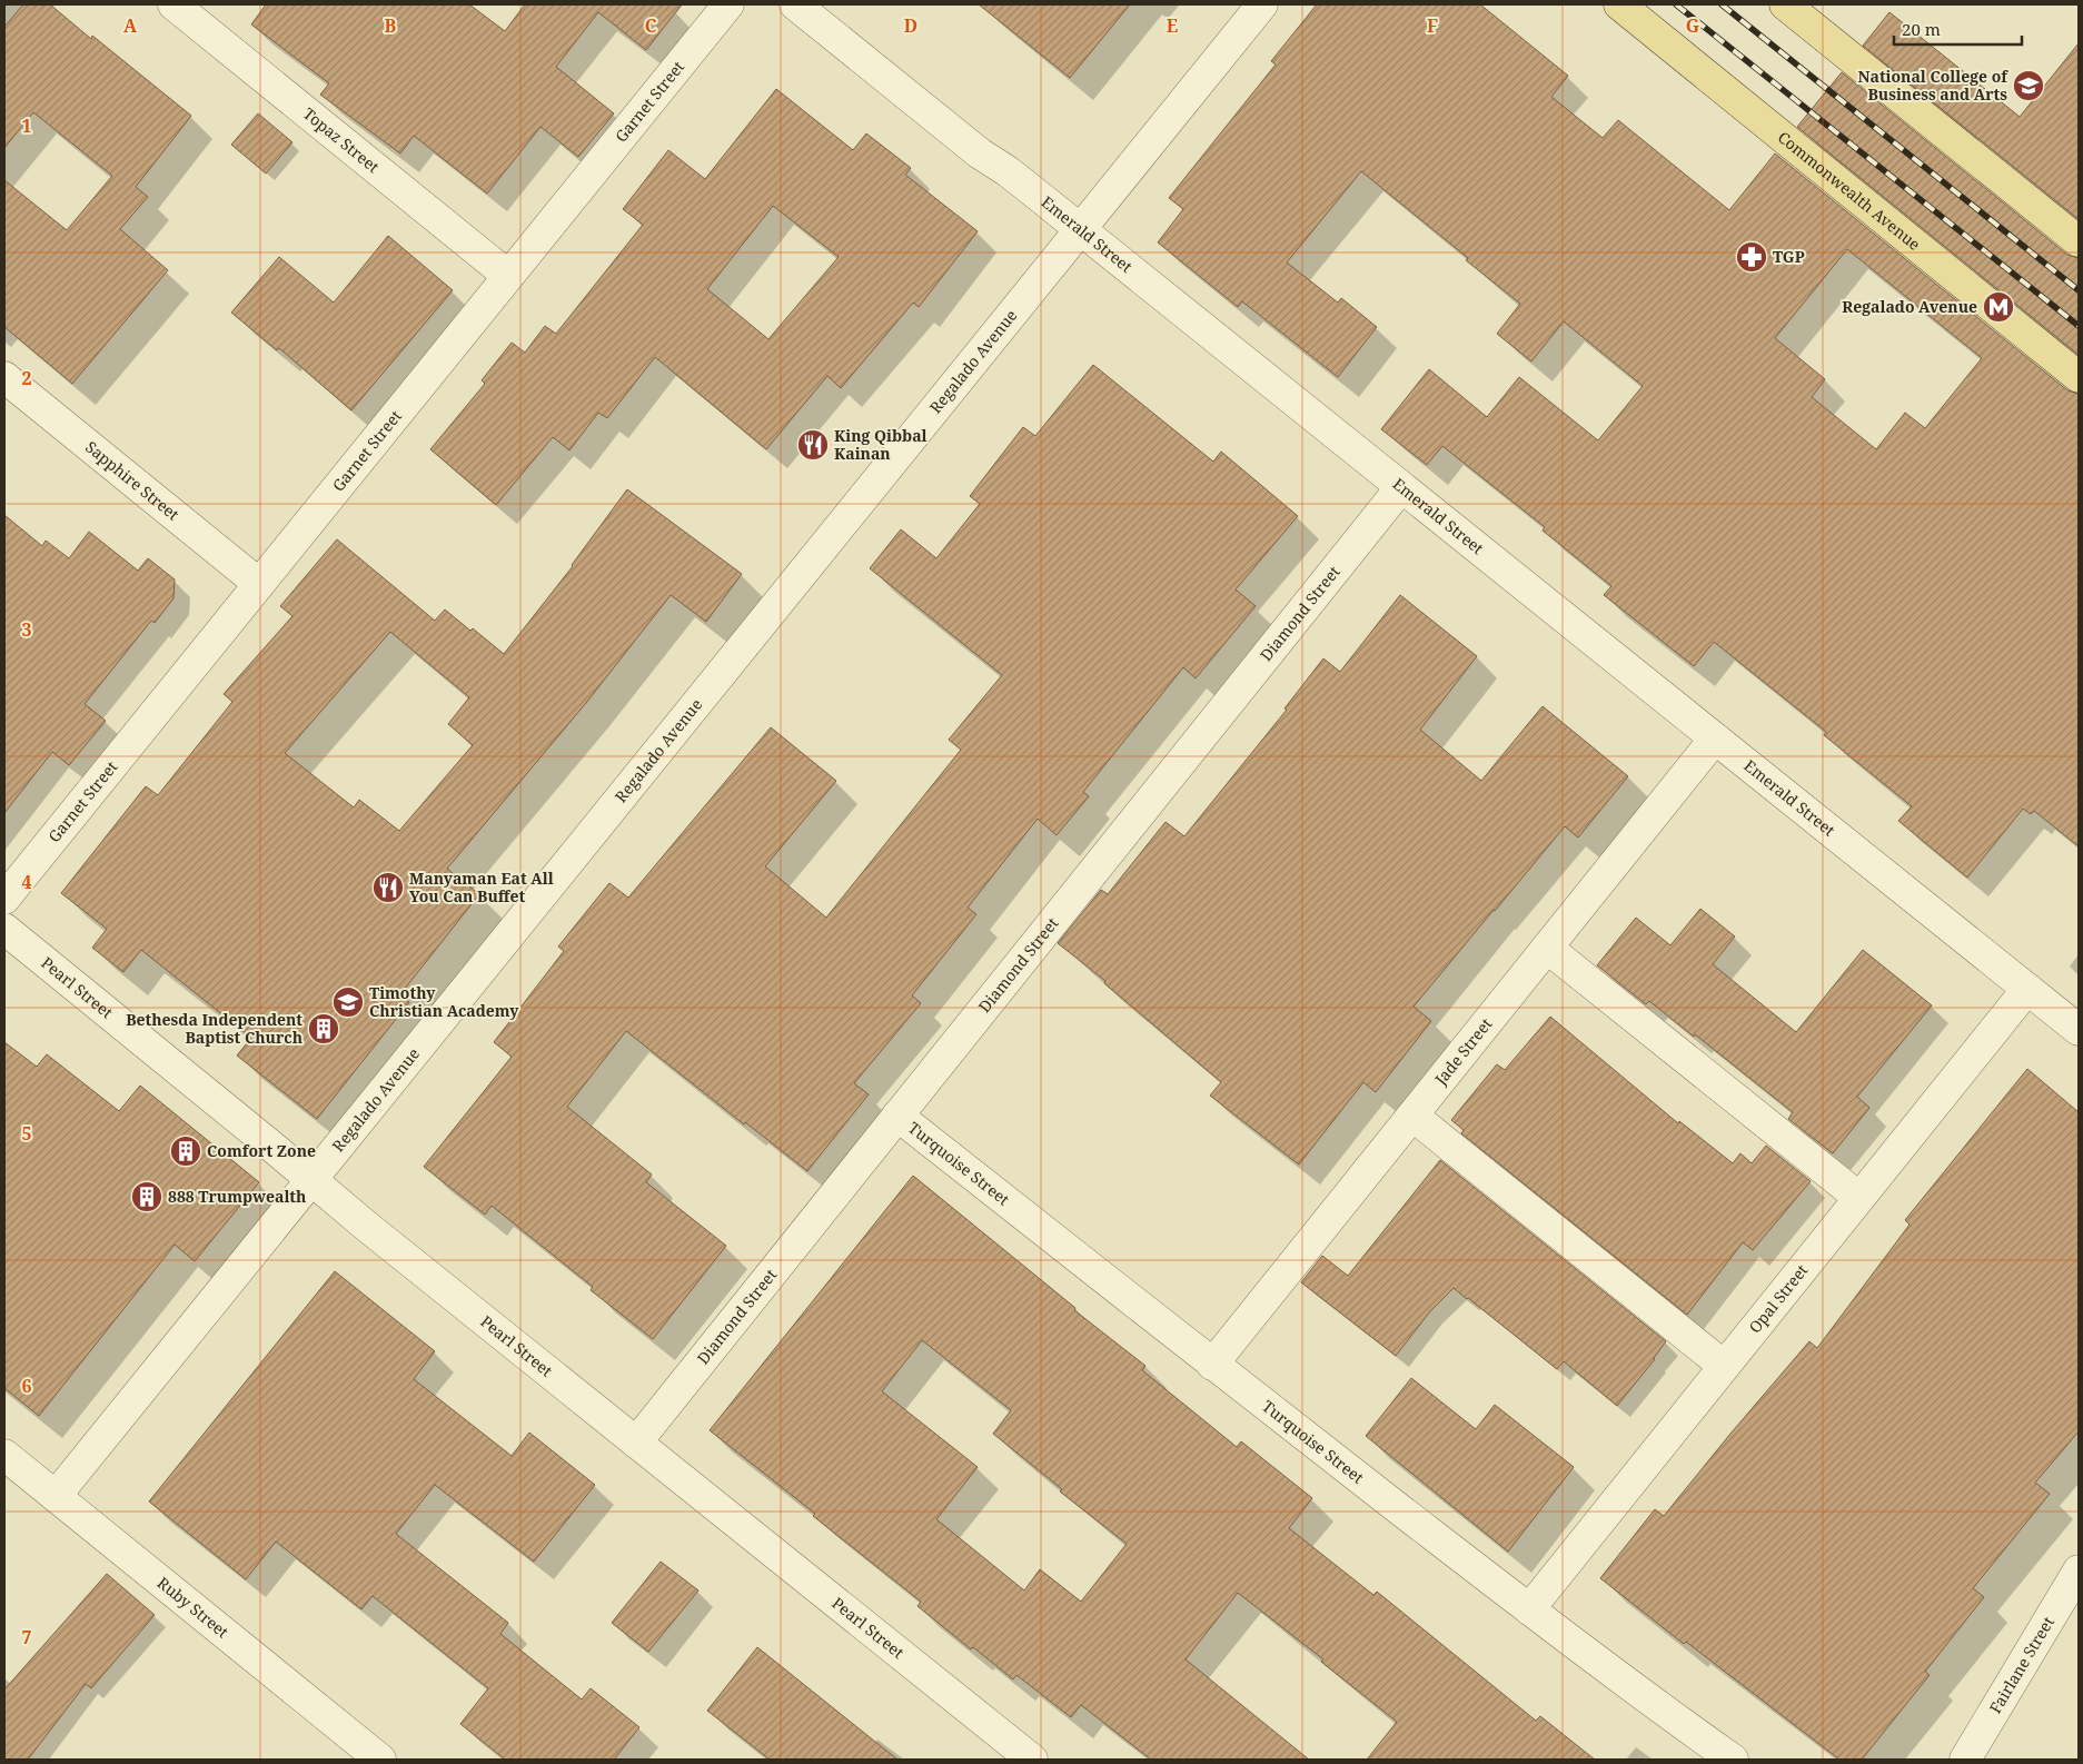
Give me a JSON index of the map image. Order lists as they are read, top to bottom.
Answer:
{
  "streets": {
    "main road": ["Commonwealth Avenue"],
    "street": [
      "Garnet Street",
      "Topaz Street",
      "Emerald Street",
      "Regalado Avenue",
      "Sapphire Street",
      "Diamond Street",
      "Pearl Street",
      "Jade Street",
      "Turquoise Street",
      "Opal Street",
      "Ruby Street",
      "Fairlane Street"
    ]
  },
  "crossings": [
    ["Garnet Street", "Topaz Street"],
    ["Garnet Street", "Sapphire Street"],
    ["Emerald Street", "Regalado Avenue"],
    ["Emerald Street", "Diamond Street"],
    ["Emerald Street", "Jade Street"],
    ["Emerald Street", "Opal Street"],
    ["Regalado Avenue", "Pearl Street"],
    ["Regalado Avenue", "Ruby Street"],
    ["Diamond Street", "Pearl Street"],
    ["Diamond Street", "Turquoise Street"],
    ["Jade Street", "Turquoise Street"],
    ["Turquoise Street", "Opal Street"]
  ],
  "places": {
    "school or university": ["National College of Business and Arts", "Timothy Christian Academy"],
    "pharmacy": ["TGP"],
    "metro station": ["Regalado Avenue"],
    "restaurant": ["King Qibbal Kainan", "Manyaman Eat All You Can Buffet"],
    "building": ["Bethesda Independent Baptist Church", "Comfort Zone", "888 Trumpwealth"]
  },
  "scale_bar": "20 m",
  "grid": {
    "columns": [
      "A",
      "B",
      "C",
      "D",
      "E",
      "F",
      "G"
    ],
    "rows": [
      "1",
      "2",
      "3",
      "4",
      "5",
      "6",
      "7"
    ]
  }
}
